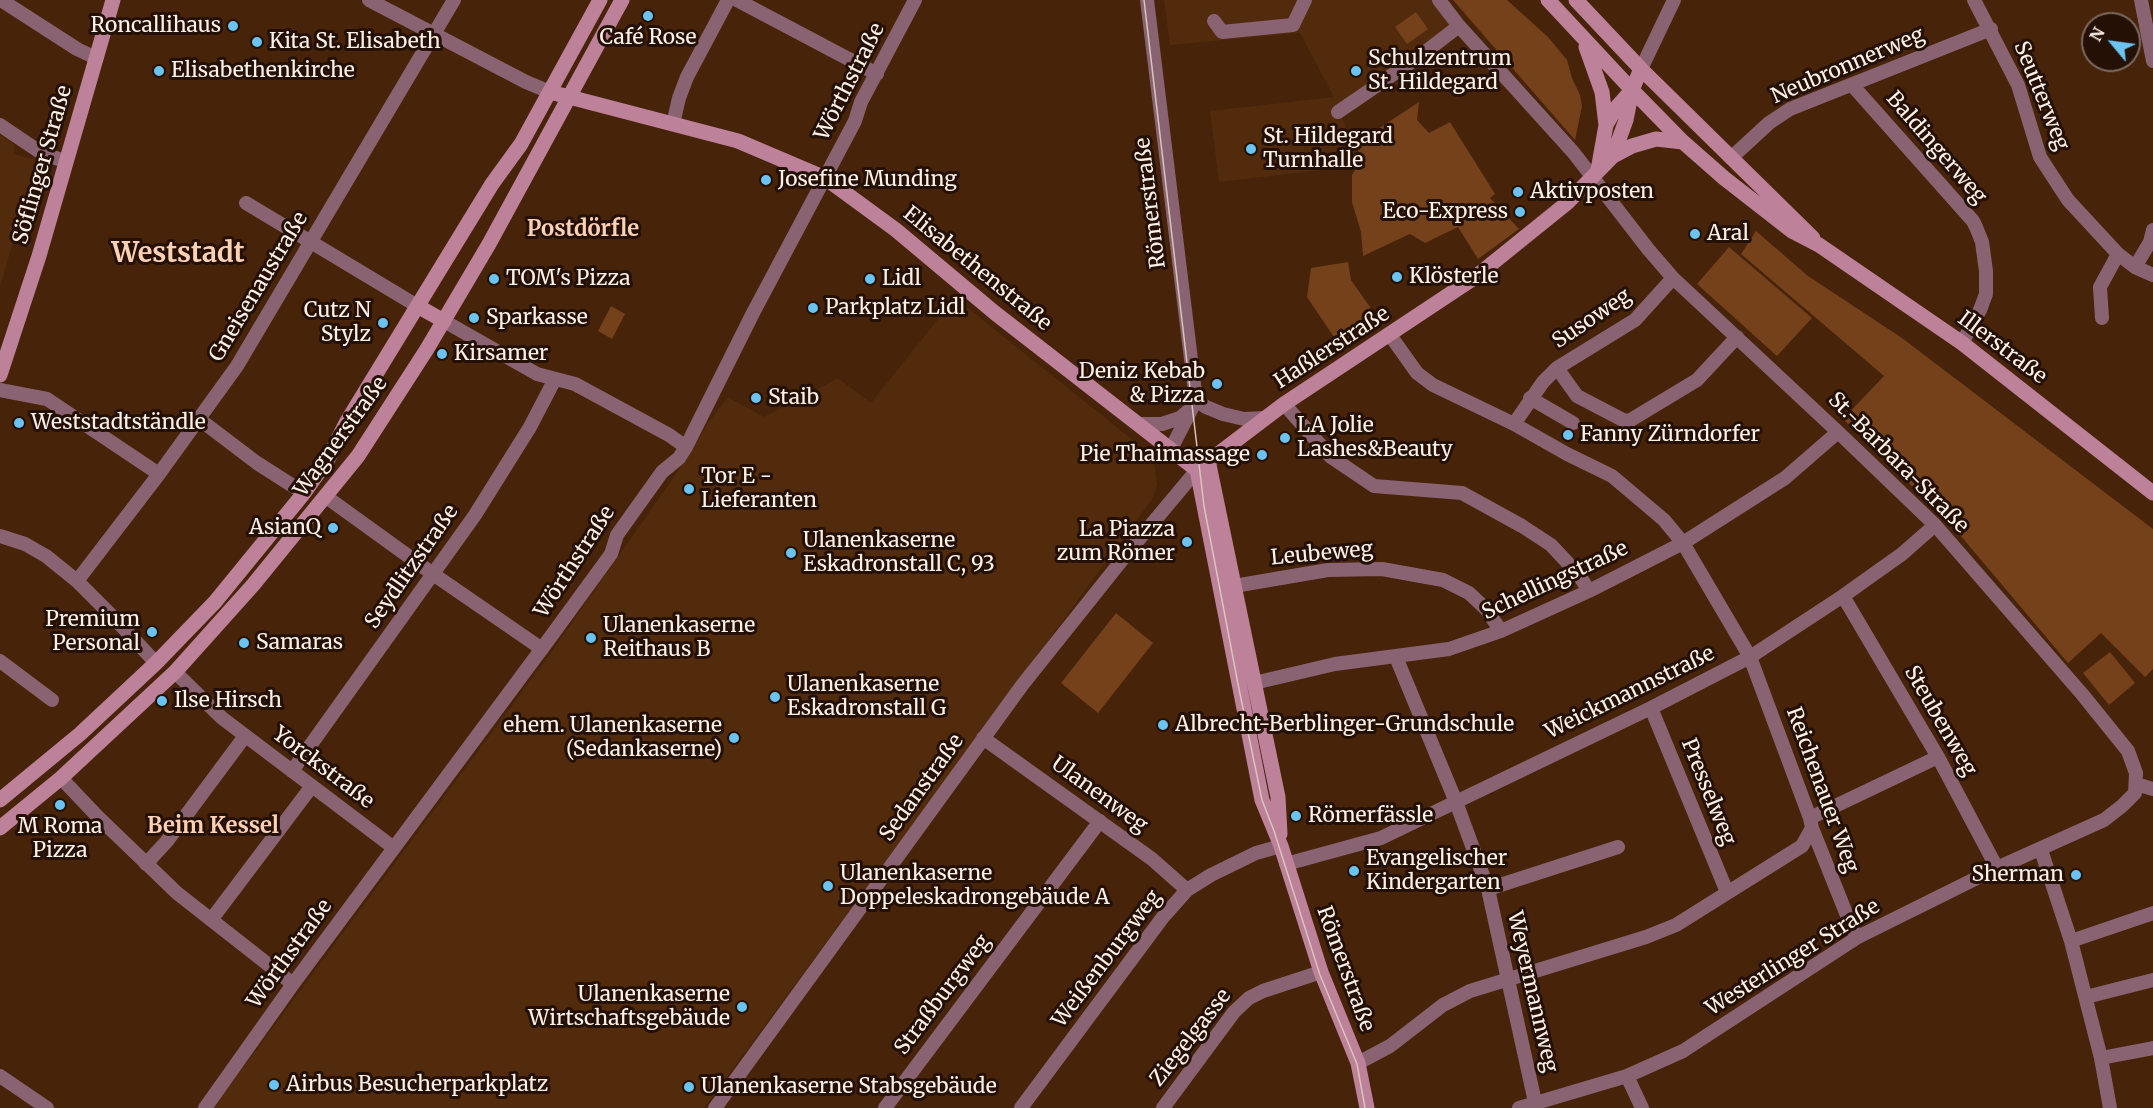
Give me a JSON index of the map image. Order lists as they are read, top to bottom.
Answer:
{
  "streets": {
    "street": [
      "Neubronnerweg",
      "Wörthstraße",
      "Seutterweg",
      "Baldingerweg",
      "Söflinger Straße",
      "Römerstraße",
      "Elisabethenstraße",
      "Gneisenaustraße",
      "Susoweg",
      "Haßlerstraße",
      "Illerstraße",
      "Wagnerstraße",
      "St.-Barbara-Straße",
      "Leubeweg",
      "Seydlitzstraße",
      "Schellingstraße",
      "Weickmannstraße",
      "Steubenweg",
      "Yorckstraße",
      "Sedanstraße",
      "Reichenauer Weg",
      "Presselweg",
      "Ulanenweg",
      "Westerlinger Straße",
      "Weißenburgweg",
      "Weyermannweg",
      "Straßburgweg",
      "Ziegelgasse"
    ]
  },
  "crossings": [
    ["Neubronnerweg", "Seutterweg"],
    ["Neubronnerweg", "Baldingerweg"],
    ["Neubronnerweg", "Illerstraße"],
    ["Wörthstraße", "Elisabethenstraße"],
    ["Wörthstraße", "Yorckstraße"],
    ["Baldingerweg", "Illerstraße"],
    ["Römerstraße", "Leubeweg"],
    ["Römerstraße", "Schellingstraße"],
    ["Römerstraße", "Weickmannstraße"],
    ["Römerstraße", "Weißenburgweg"],
    ["Römerstraße", "Ziegelgasse"],
    ["Elisabethenstraße", "Haßlerstraße"],
    ["Elisabethenstraße", "Wagnerstraße"],
    ["Elisabethenstraße", "Sedanstraße"],
    ["Susoweg", "St.-Barbara-Straße"],
    ["Susoweg", "Reichenauer Weg"],
    ["Haßlerstraße", "Illerstraße"],
    ["Haßlerstraße", "St.-Barbara-Straße"],
    ["Haßlerstraße", "Sedanstraße"],
    ["Haßlerstraße", "Reichenauer Weg"],
    ["Wagnerstraße", "Yorckstraße"],
    ["St.-Barbara-Straße", "Schellingstraße"],
    ["St.-Barbara-Straße", "Weickmannstraße"],
    ["St.-Barbara-Straße", "Westerlinger Straße"],
    ["Leubeweg", "Schellingstraße"],
    ["Seydlitzstraße", "Yorckstraße"],
    ["Schellingstraße", "Reichenauer Weg"],
    ["Schellingstraße", "Weyermannweg"],
    ["Weickmannstraße", "Steubenweg"],
    ["Weickmannstraße", "Reichenauer Weg"],
    ["Weickmannstraße", "Presselweg"],
    ["Weickmannstraße", "Weyermannweg"],
    ["Steubenweg", "Westerlinger Straße"],
    ["Sedanstraße", "Ulanenweg"],
    ["Reichenauer Weg", "Westerlinger Straße"],
    ["Ulanenweg", "Weißenburgweg"],
    ["Ulanenweg", "Straßburgweg"],
    ["Westerlinger Straße", "Weyermannweg"]
  ],
  "districts": ["Postdörfle", "Weststadt", "Beim Kessel"],
  "places": [
    "Café Rose",
    "Roncallihaus",
    "Kita St. Elisabeth",
    "Elisabethenkirche",
    "Schulzentrum St. Hildegard",
    "St. Hildegard Turnhalle",
    "Josefine Munding",
    "Aktivposten",
    "Eco-Express",
    "Aral",
    "Klösterle",
    "TOM's Pizza",
    "Lidl",
    "Parkplatz Lidl",
    "Sparkasse",
    "Cutz N Stylz",
    "Kirsamer",
    "Deniz Kebab & Pizza",
    "Staib",
    "Weststadtständle",
    "Fanny Zürndorfer",
    "LA Jolie Lashes&Beauty",
    "Pie Thaimassage",
    "Tor E - Lieferanten",
    "AsianQ",
    "La Piazza zum Römer",
    "Ulanenkaserne Eskadronstall C, 93",
    "Premium Personal",
    "Ulanenkaserne Reithaus B",
    "Samaras",
    "Ulanenkaserne Eskadronstall G",
    "Ilse Hirsch",
    "Albrecht-Berblinger-Grundschule",
    "ehem. Ulanenkaserne (Sedankaserne)",
    "M Roma Pizza",
    "Römerfässle",
    "Evangelischer Kindergarten",
    "Sherman",
    "Ulanenkaserne Doppeleskadrongebäude A",
    "Ulanenkaserne Wirtschaftsgebäude",
    "Airbus Besucherparkplatz",
    "Ulanenkaserne Stabsgebäude"
  ],
  "north": "top left"
}
